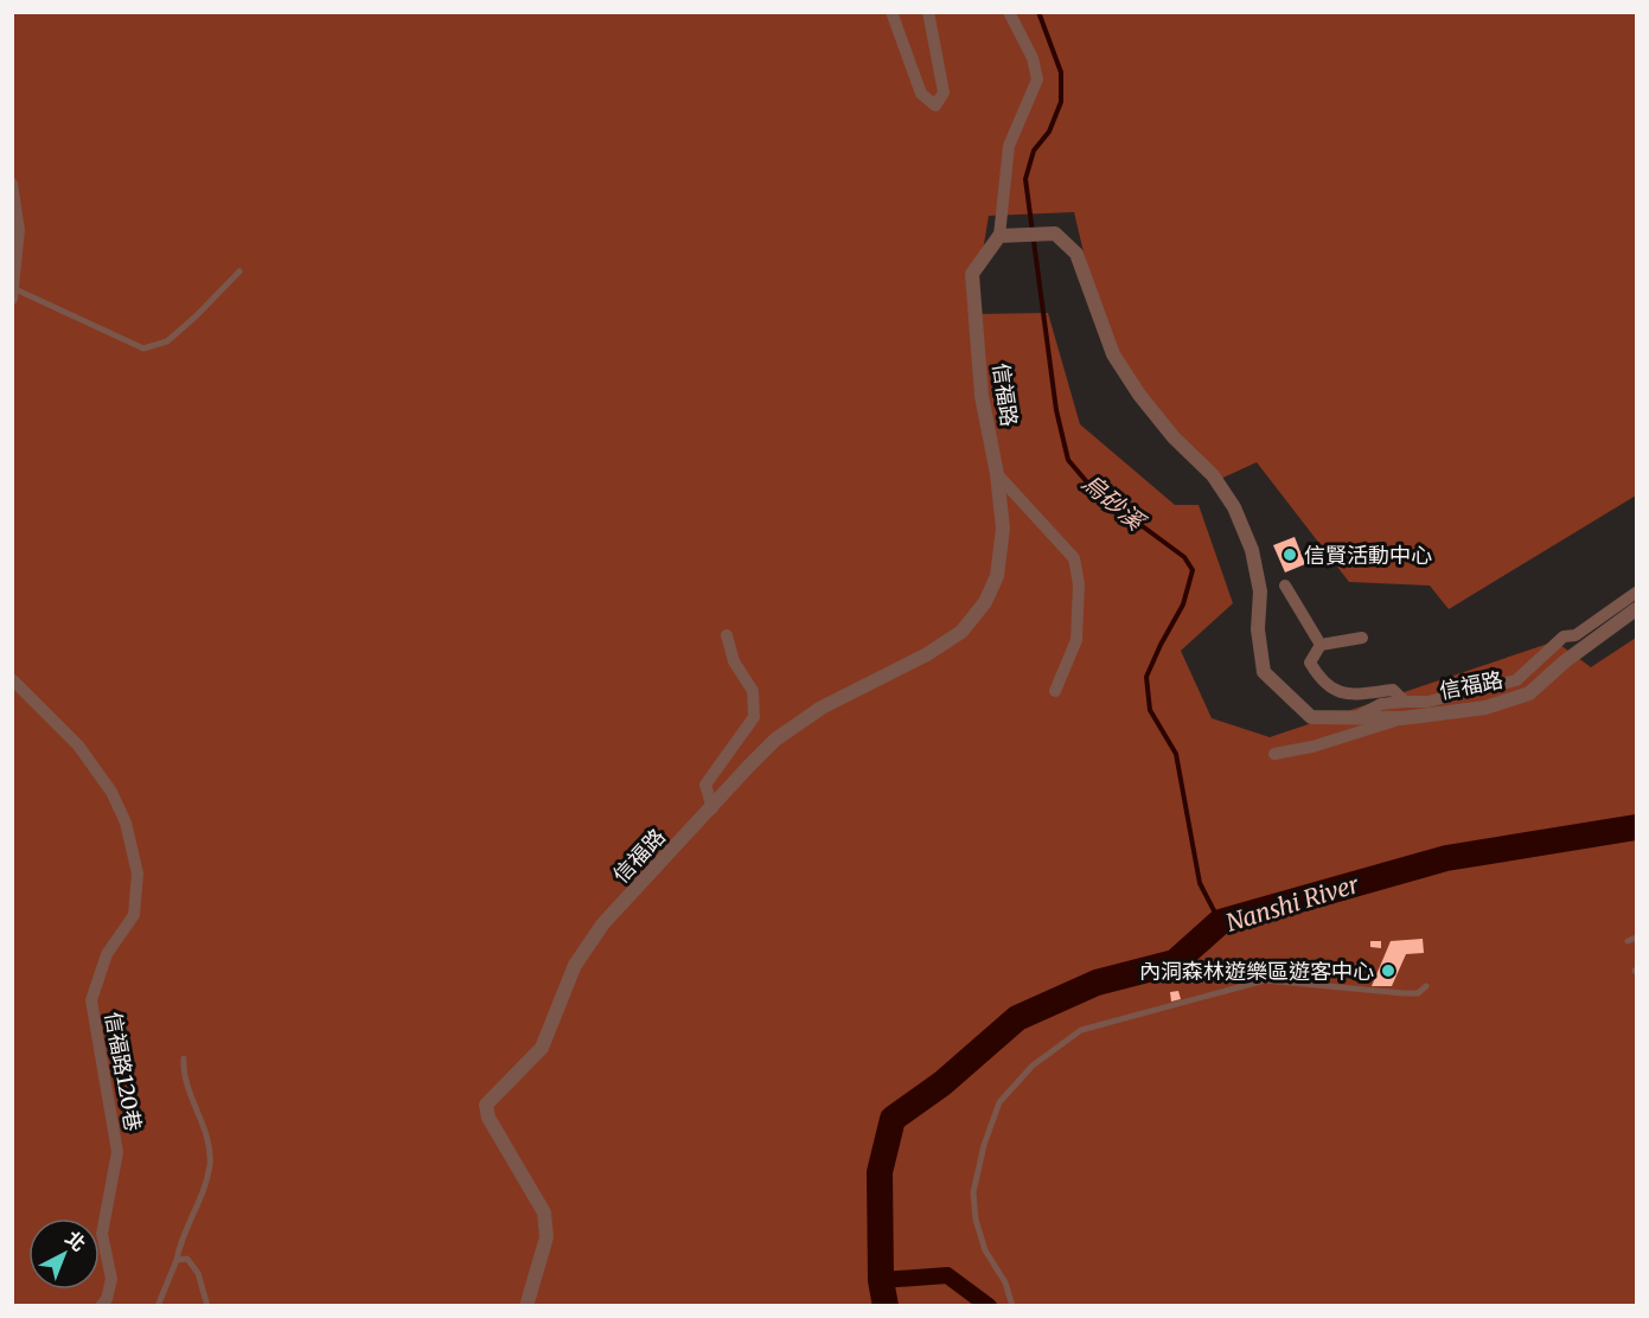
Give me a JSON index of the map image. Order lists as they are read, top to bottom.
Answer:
{
  "streets": {
    "street": ["信福路", "信福路120巷"]
  },
  "water": ["烏砂溪", "Nanshi River"],
  "places": ["信賢活動中心", "內洞森林遊樂區遊客中心"],
  "north": "top right"
}
